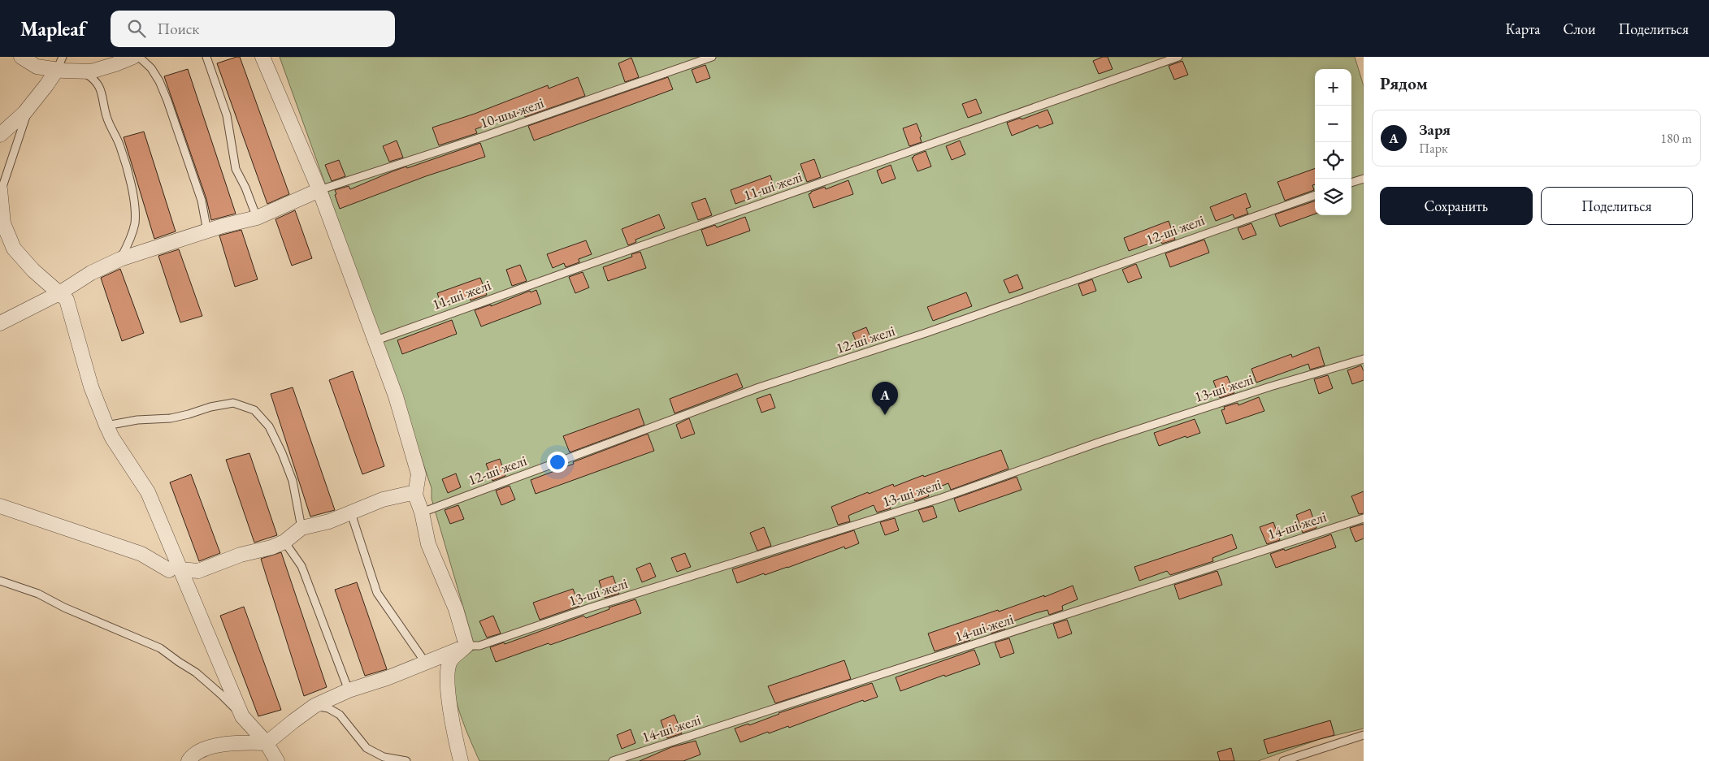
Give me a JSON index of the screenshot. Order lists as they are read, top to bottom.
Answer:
{
  "streets": {
    "lane": [
      "10-шы желі",
      "11-ші желі",
      "12-ші желі",
      "13-ші желі",
      "14-ші желі"
    ]
  },
  "page": {
    "header": "Mapleaf",
    "search": "Поиск",
    "nav": ["Карта", "Слои", "Поделиться"],
    "heading": "Рядом",
    "map_buttons": ["+", "−"],
    "list": [
      {
        "mark": "A",
        "name": "Заря",
        "note": "Парк",
        "value": "180 m"
      }
    ],
    "buttons": ["Сохранить", "Поделиться"],
    "pins": "A"
  }
}
